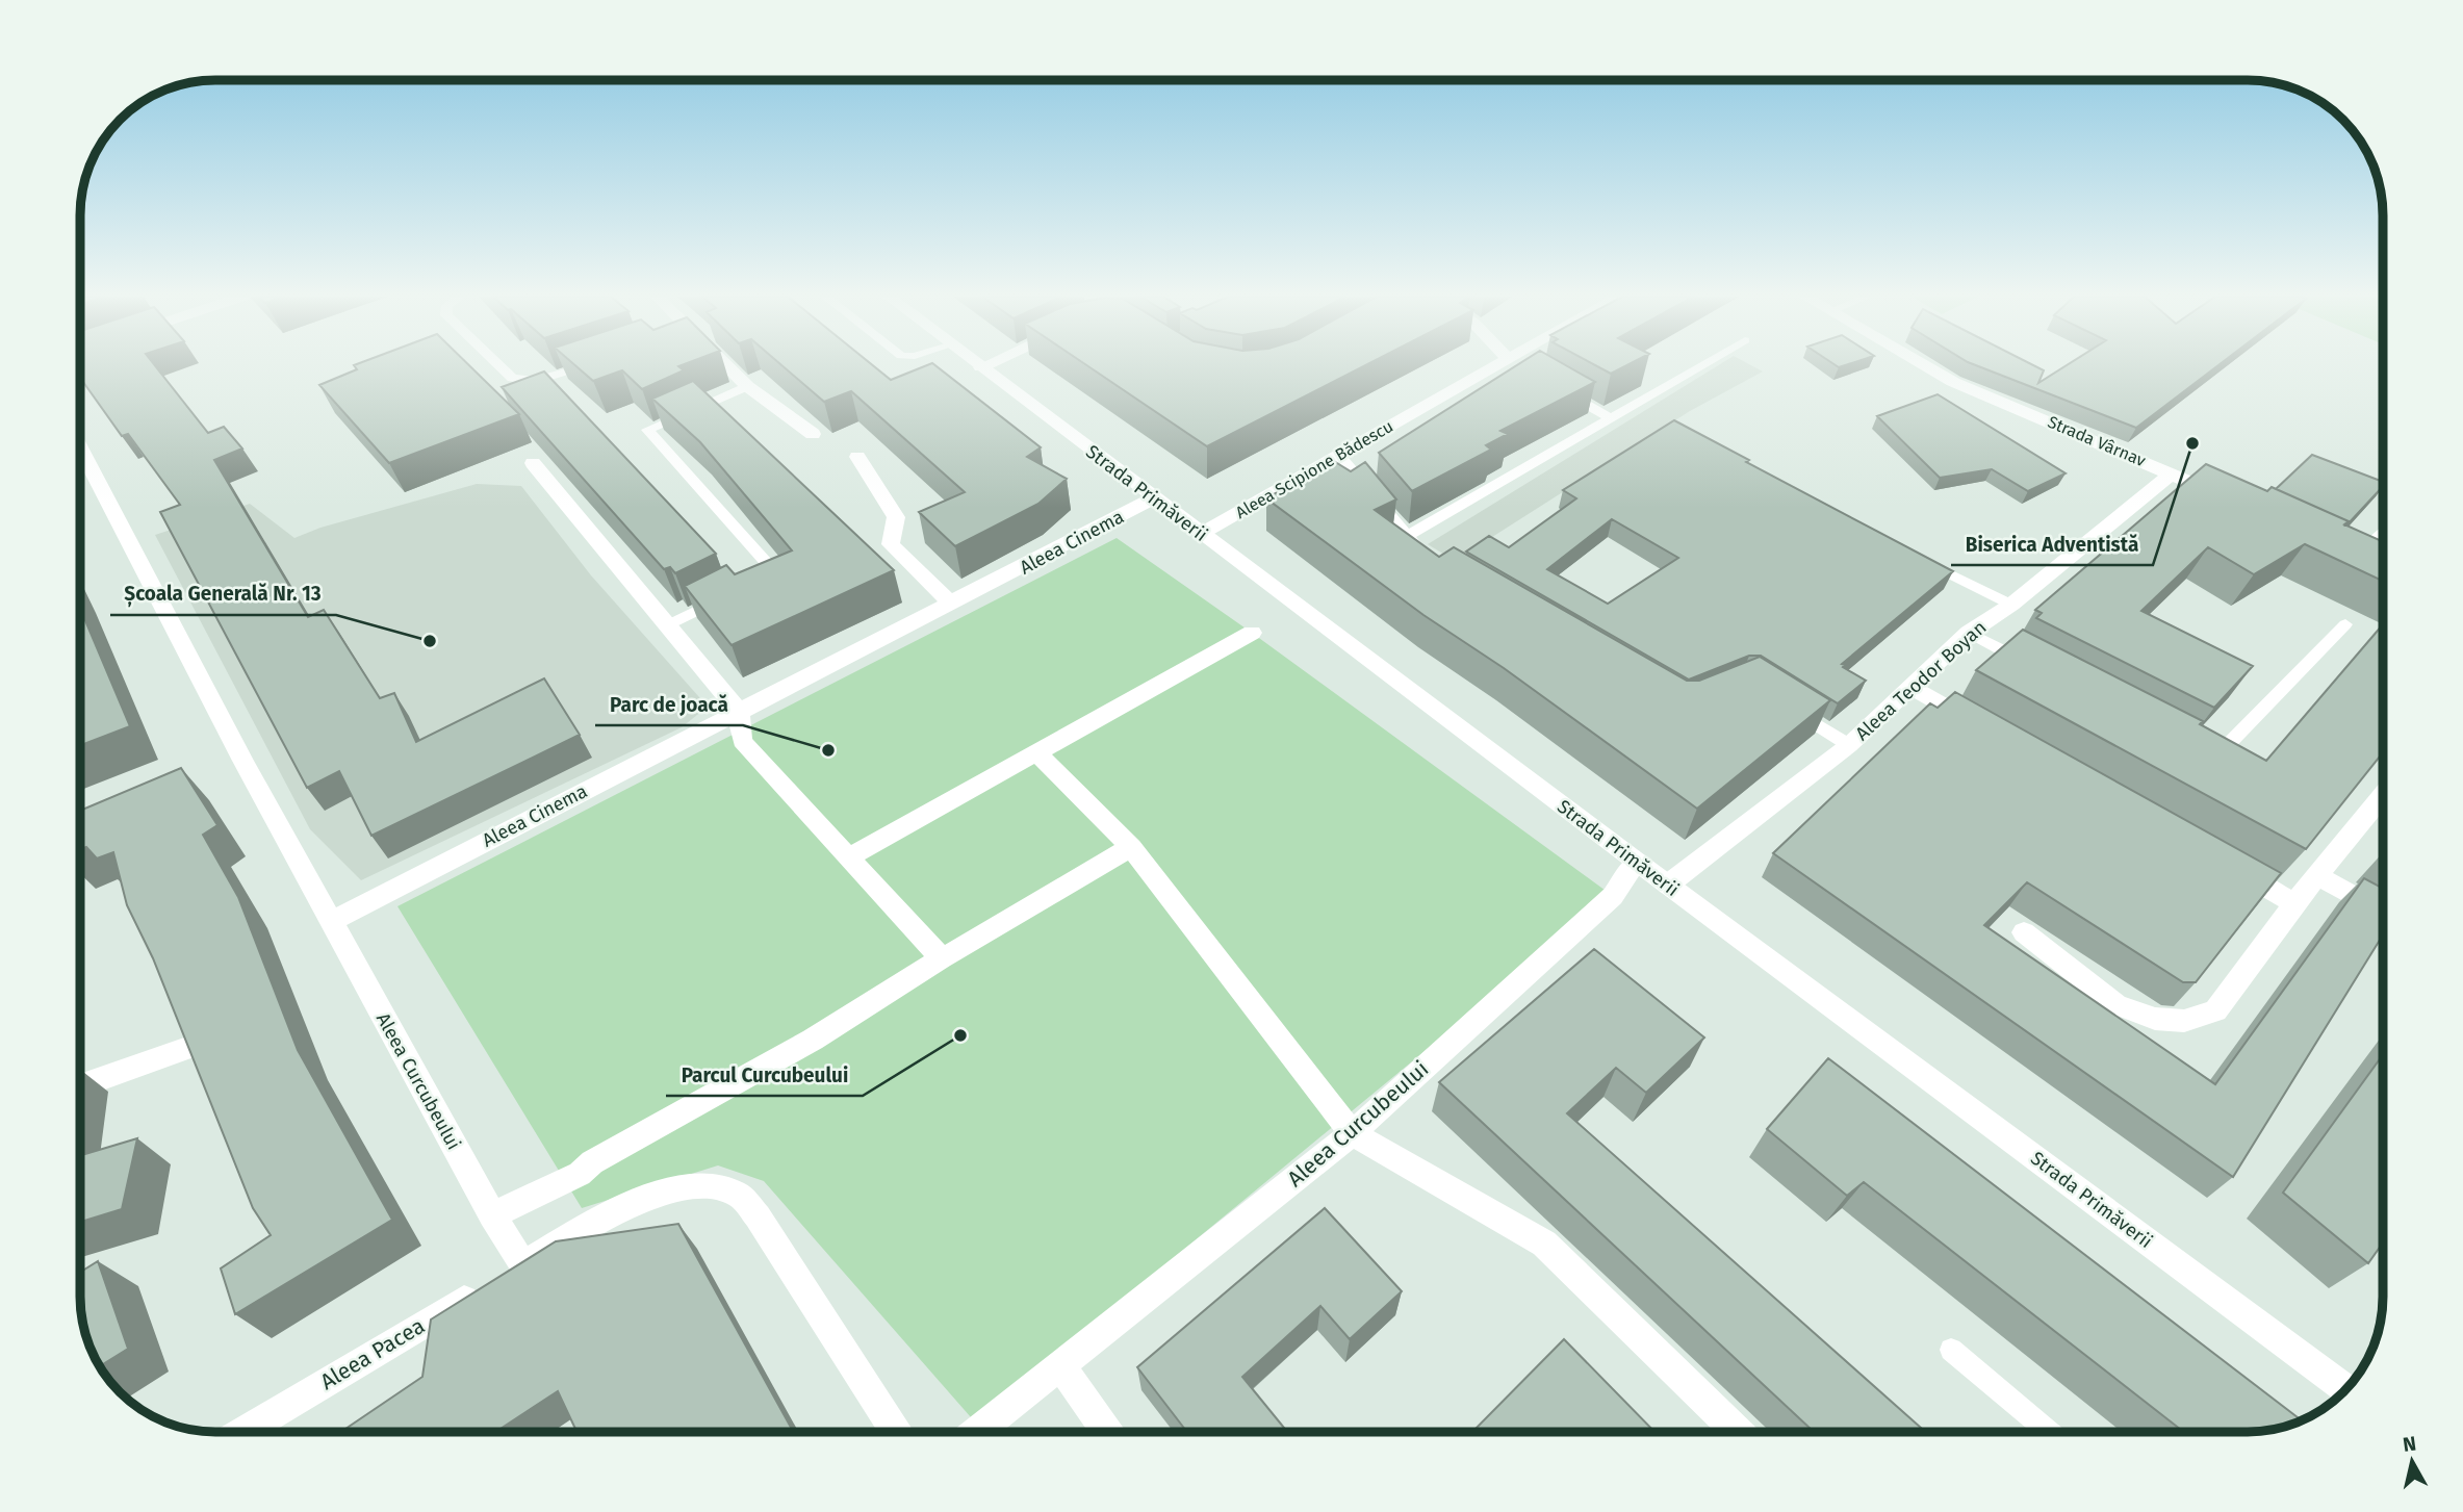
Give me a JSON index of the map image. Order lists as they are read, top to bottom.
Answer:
{
  "streets": {
    "street": [
      "Strada Vârnav",
      "Aleea Scipione Bădescu",
      "Strada Primăverii",
      "Aleea Cinema",
      "Aleea Teodor Boyan",
      "Aleea Curcubeului",
      "Aleea Pacea"
    ]
  },
  "crossings": [
    ["Strada Vârnav", "Aleea Teodor Boyan"],
    ["Aleea Scipione Bădescu", "Strada Primăverii"],
    ["Strada Primăverii", "Aleea Cinema"],
    ["Strada Primăverii", "Aleea Teodor Boyan"],
    ["Strada Primăverii", "Aleea Curcubeului"],
    ["Aleea Cinema", "Aleea Curcubeului"],
    ["Aleea Curcubeului", "Aleea Pacea"]
  ],
  "places": [
    "Biserica Adventistă",
    "Școala Generală Nr. 13",
    "Parc de joacă",
    "Parcul Curcubeului"
  ],
  "north": "top"
}
